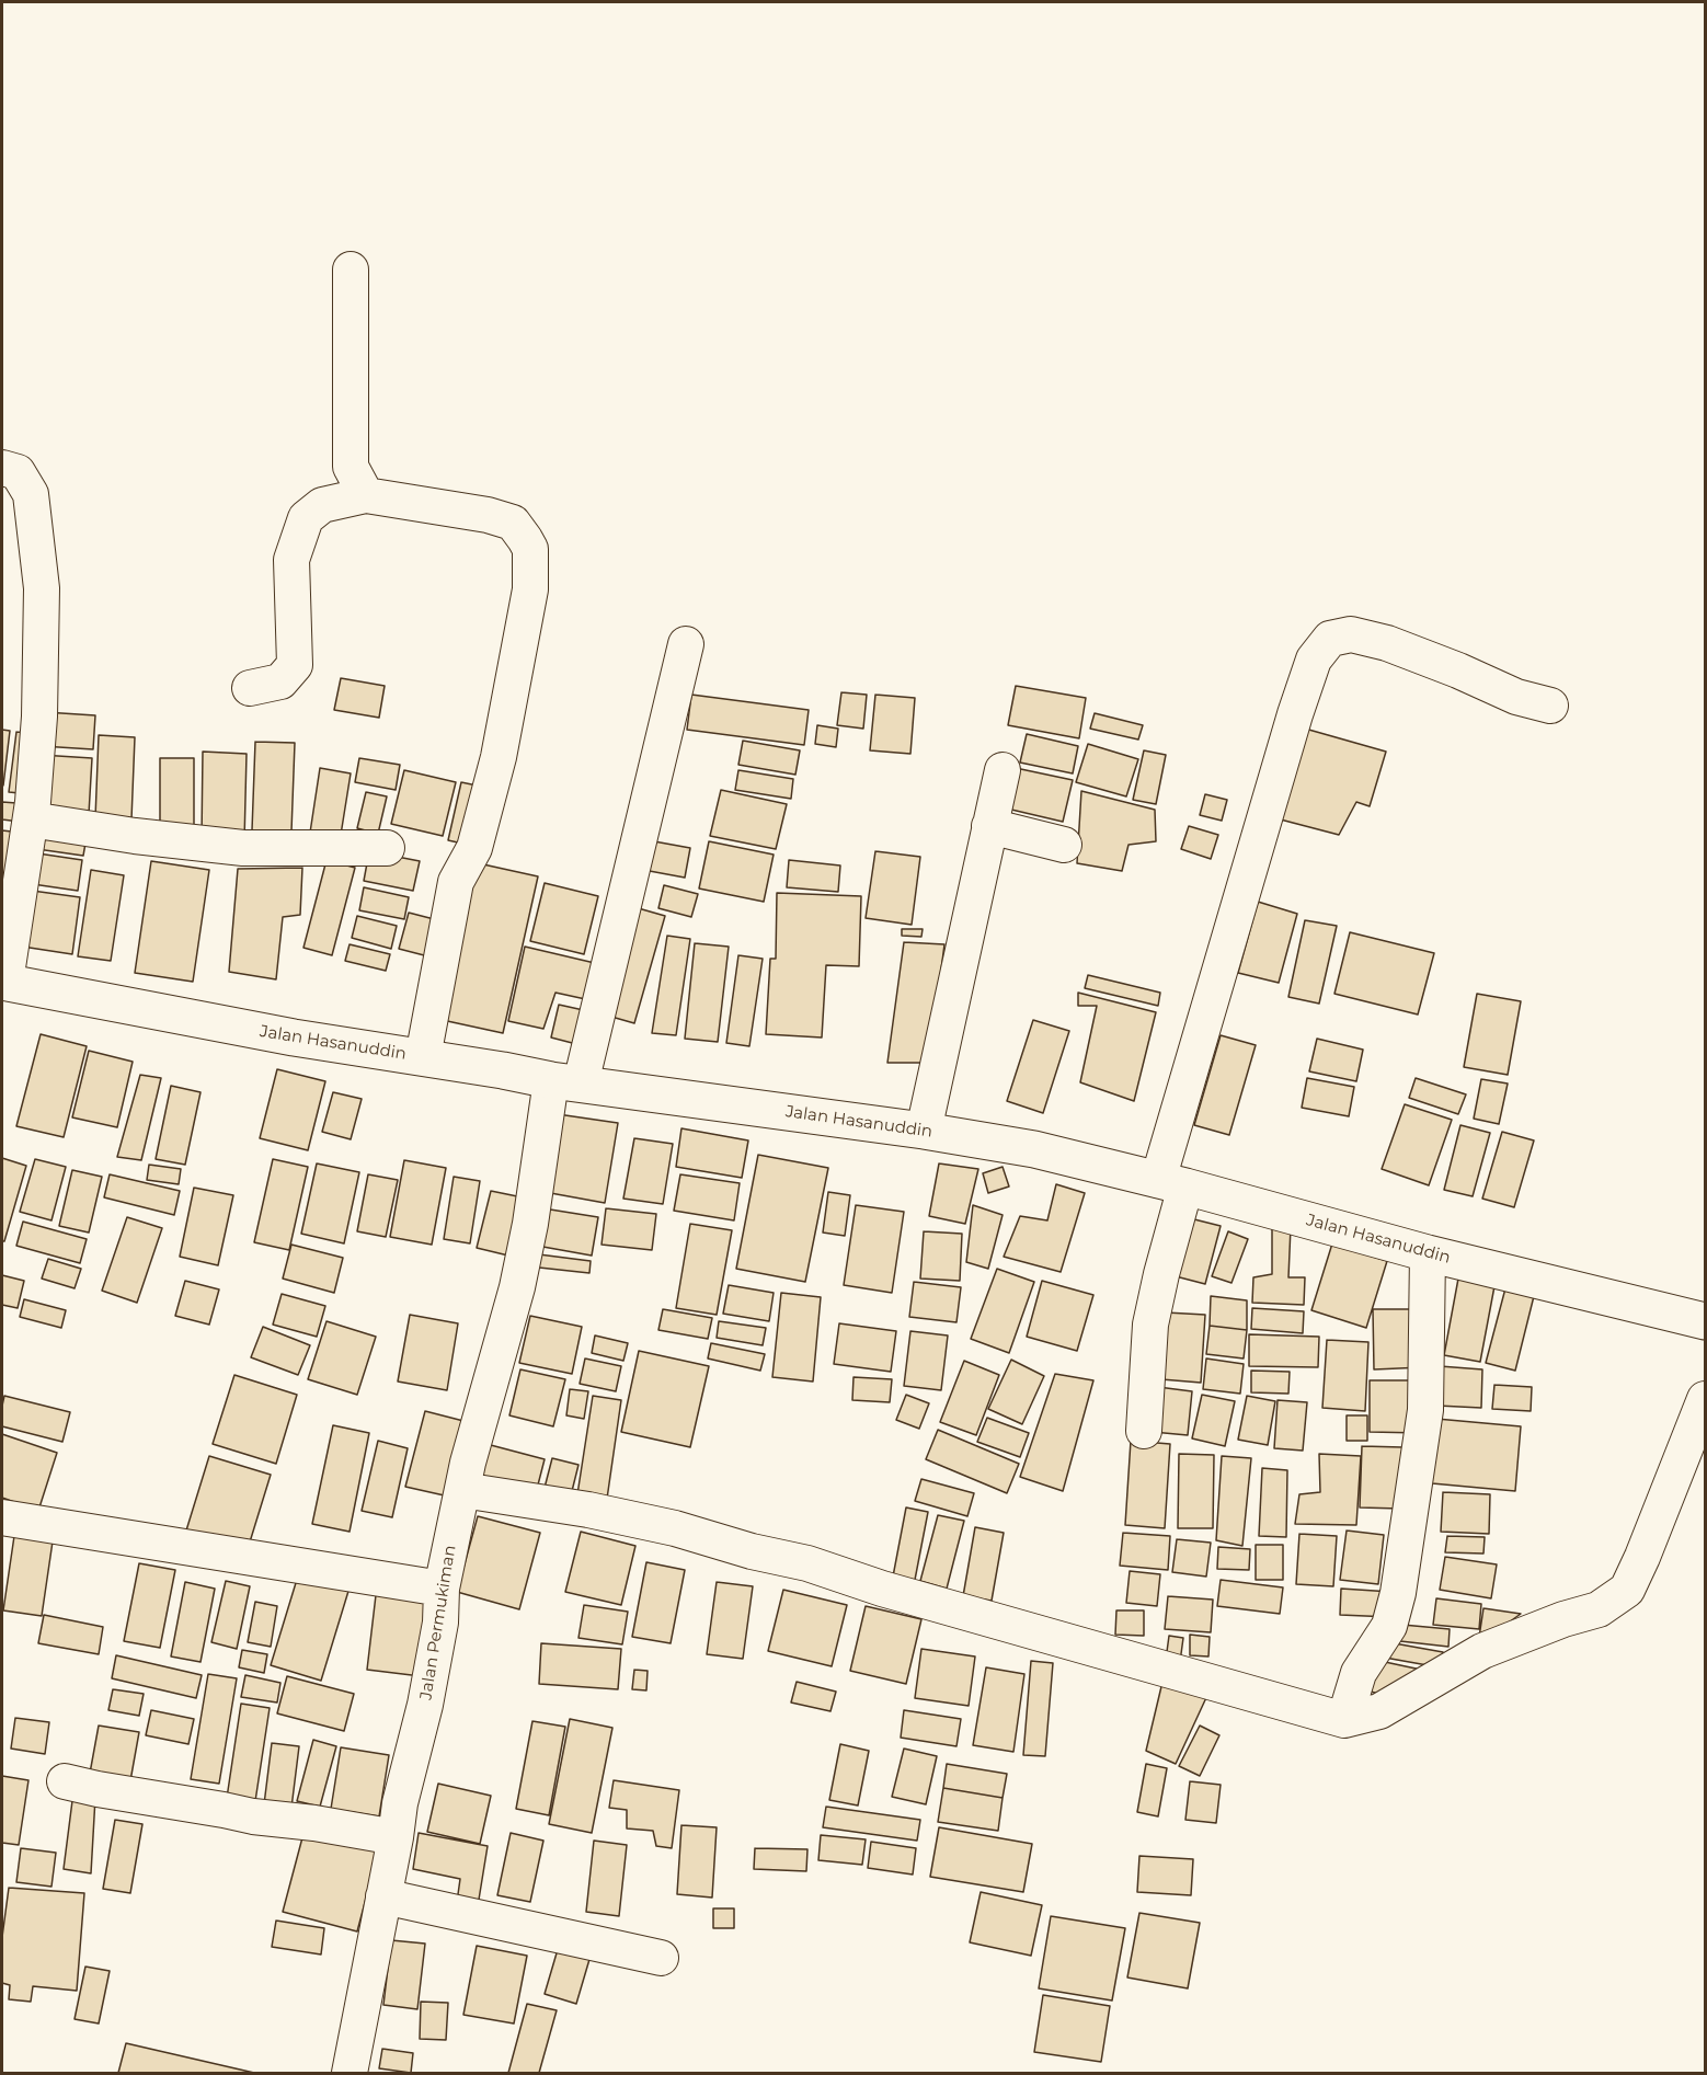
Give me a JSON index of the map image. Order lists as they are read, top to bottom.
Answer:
{
  "streets": {
    "main road": ["Jalan Hasanuddin"],
    "street": ["Jalan Permukiman"]
  },
  "crossings": [
    ["Jalan Hasanuddin", "Jalan Permukiman"]
  ]
}
